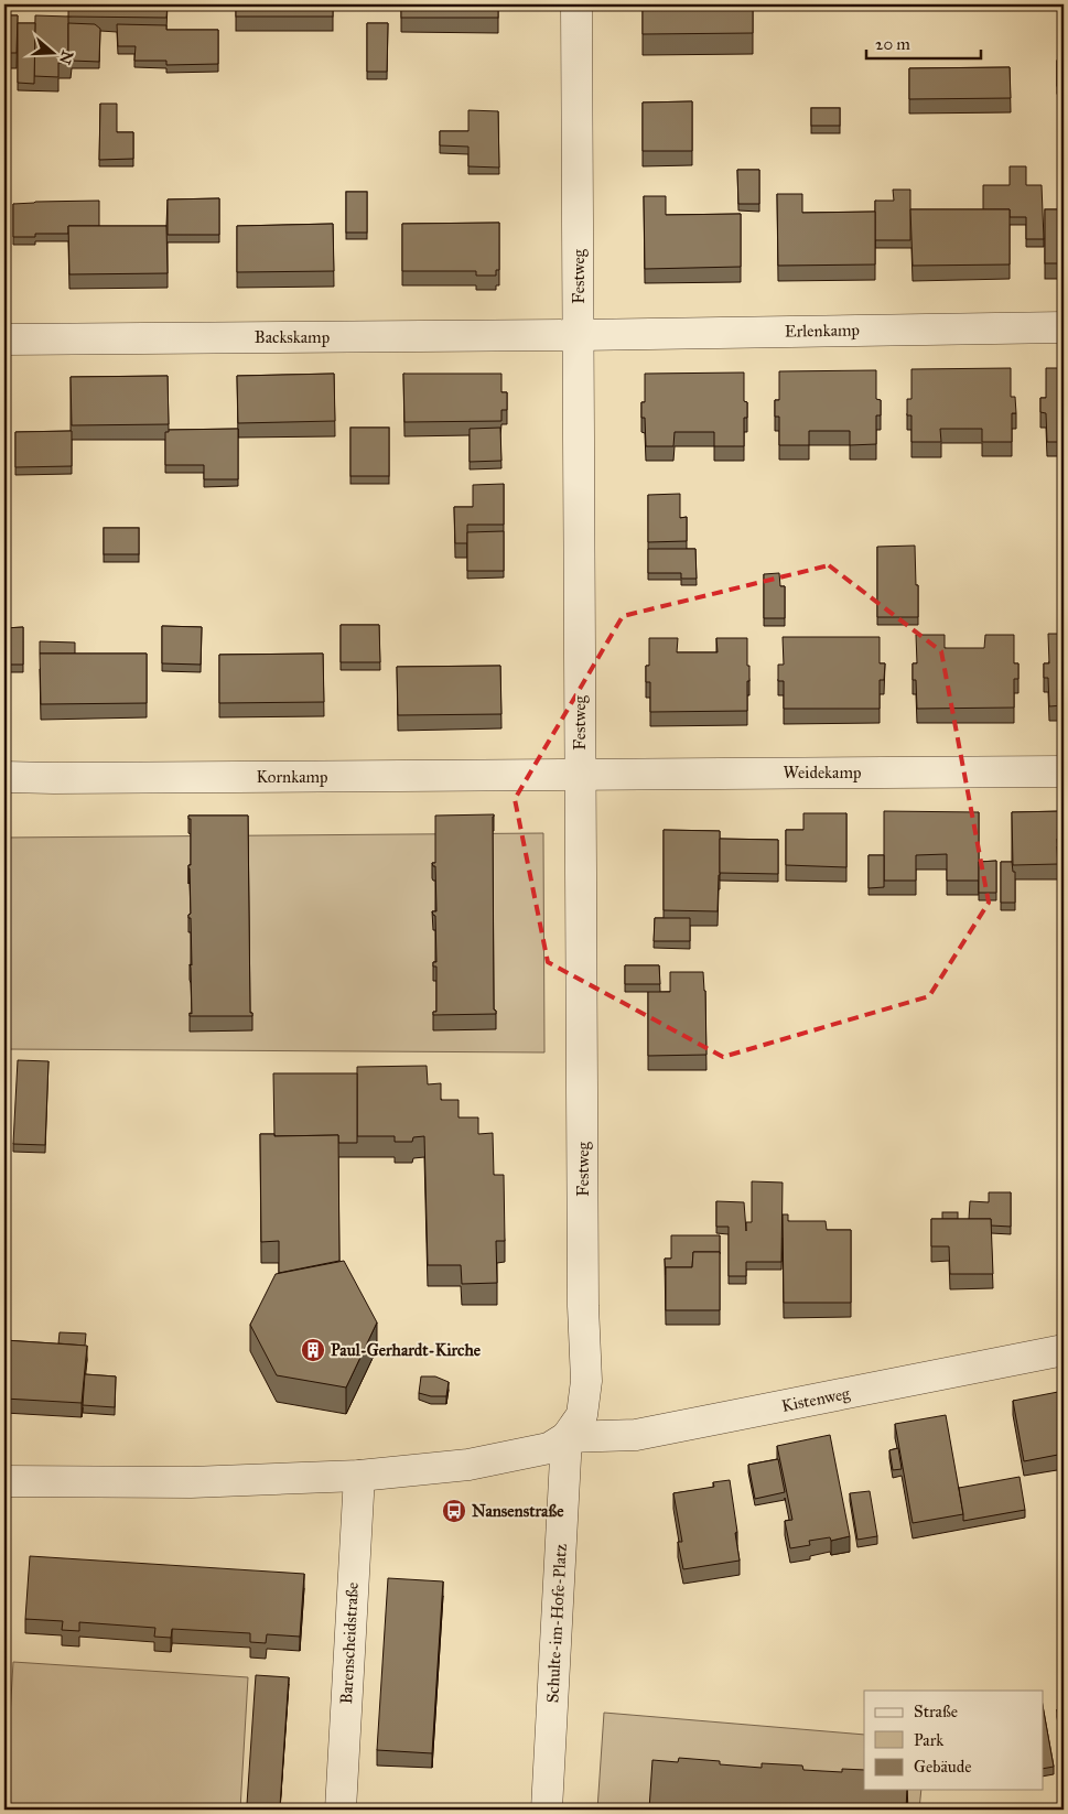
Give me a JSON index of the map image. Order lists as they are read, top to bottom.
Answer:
{
  "streets": {
    "street": [
      "Festweg",
      "Erlenkamp",
      "Backskamp",
      "Weidekamp",
      "Kornkamp",
      "Kistenweg",
      "Schulte-im-Hofe-Platz",
      "Barenscheidstraße"
    ]
  },
  "crossings": [
    ["Festweg", "Erlenkamp"],
    ["Festweg", "Backskamp"],
    ["Festweg", "Weidekamp"],
    ["Festweg", "Kornkamp"],
    ["Festweg", "Kistenweg"],
    ["Festweg", "Schulte-im-Hofe-Platz"],
    ["Erlenkamp", "Backskamp"],
    ["Weidekamp", "Kornkamp"],
    ["Kistenweg", "Schulte-im-Hofe-Platz"]
  ],
  "places": {
    "building": ["Paul-Gerhardt-Kirche"],
    "bus stop": ["Nansenstraße"]
  },
  "legend": ["Straße", "Park", "Gebäude"],
  "scale_bar": "20 m",
  "north": "right"
}
